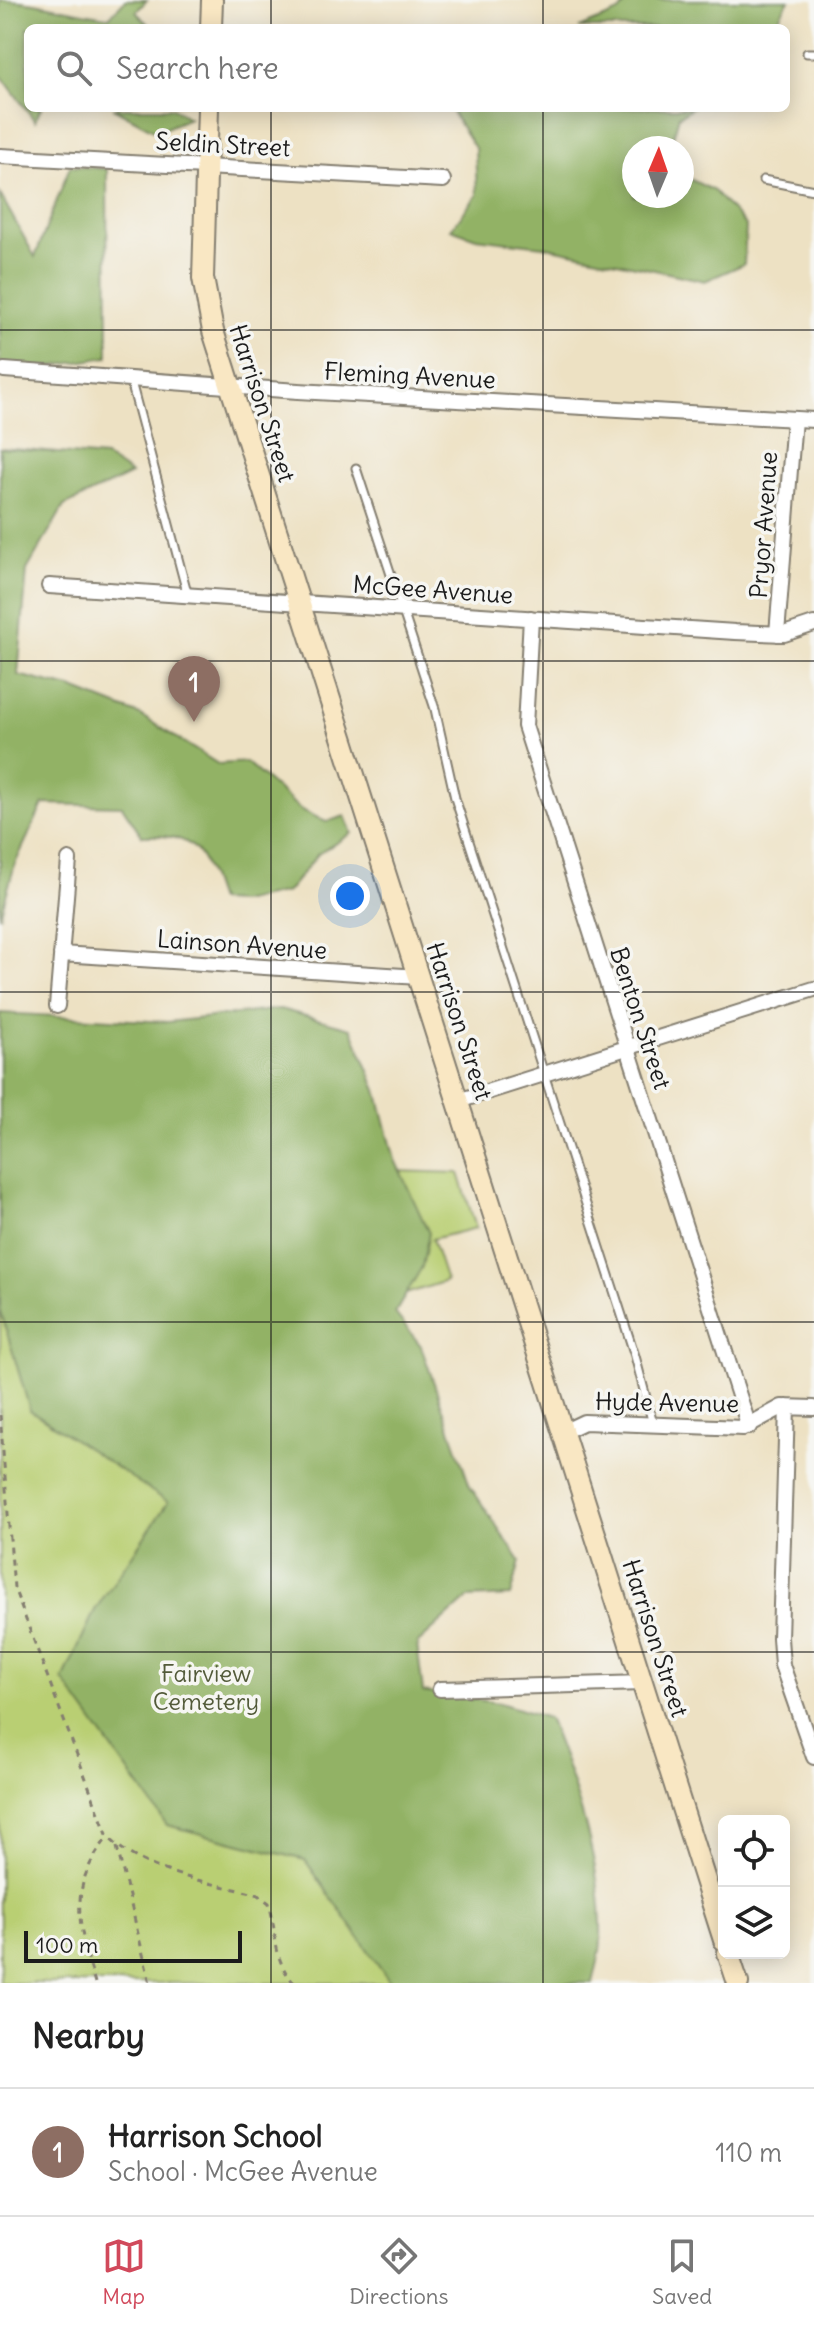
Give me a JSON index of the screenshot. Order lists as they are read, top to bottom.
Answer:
{
  "streets": {
    "street": [
      "Seldin Street",
      "Fleming Avenue",
      "Harrison Street",
      "Pryor Avenue",
      "McGee Avenue",
      "Lainson Avenue",
      "Benton Street",
      "Hyde Avenue"
    ]
  },
  "crossings": [
    ["Seldin Street", "Harrison Street"],
    ["Fleming Avenue", "Harrison Street"],
    ["Fleming Avenue", "Pryor Avenue"],
    ["Harrison Street", "McGee Avenue"],
    ["Harrison Street", "Lainson Avenue"],
    ["Harrison Street", "Hyde Avenue"],
    ["Pryor Avenue", "McGee Avenue"],
    ["McGee Avenue", "Benton Street"],
    ["Benton Street", "Hyde Avenue"]
  ],
  "parks": ["Fairview Cemetery"],
  "scale_bar": "100 m",
  "north": "top",
  "page": {
    "search": "Search here",
    "pins": "1",
    "scale": "100 m",
    "heading": "Nearby",
    "list": [
      {
        "mark": "1",
        "name": "Harrison School",
        "note": "School · McGee Avenue",
        "value": "110 m"
      }
    ],
    "nav": ["Map", "Directions", "Saved"]
  }
}
